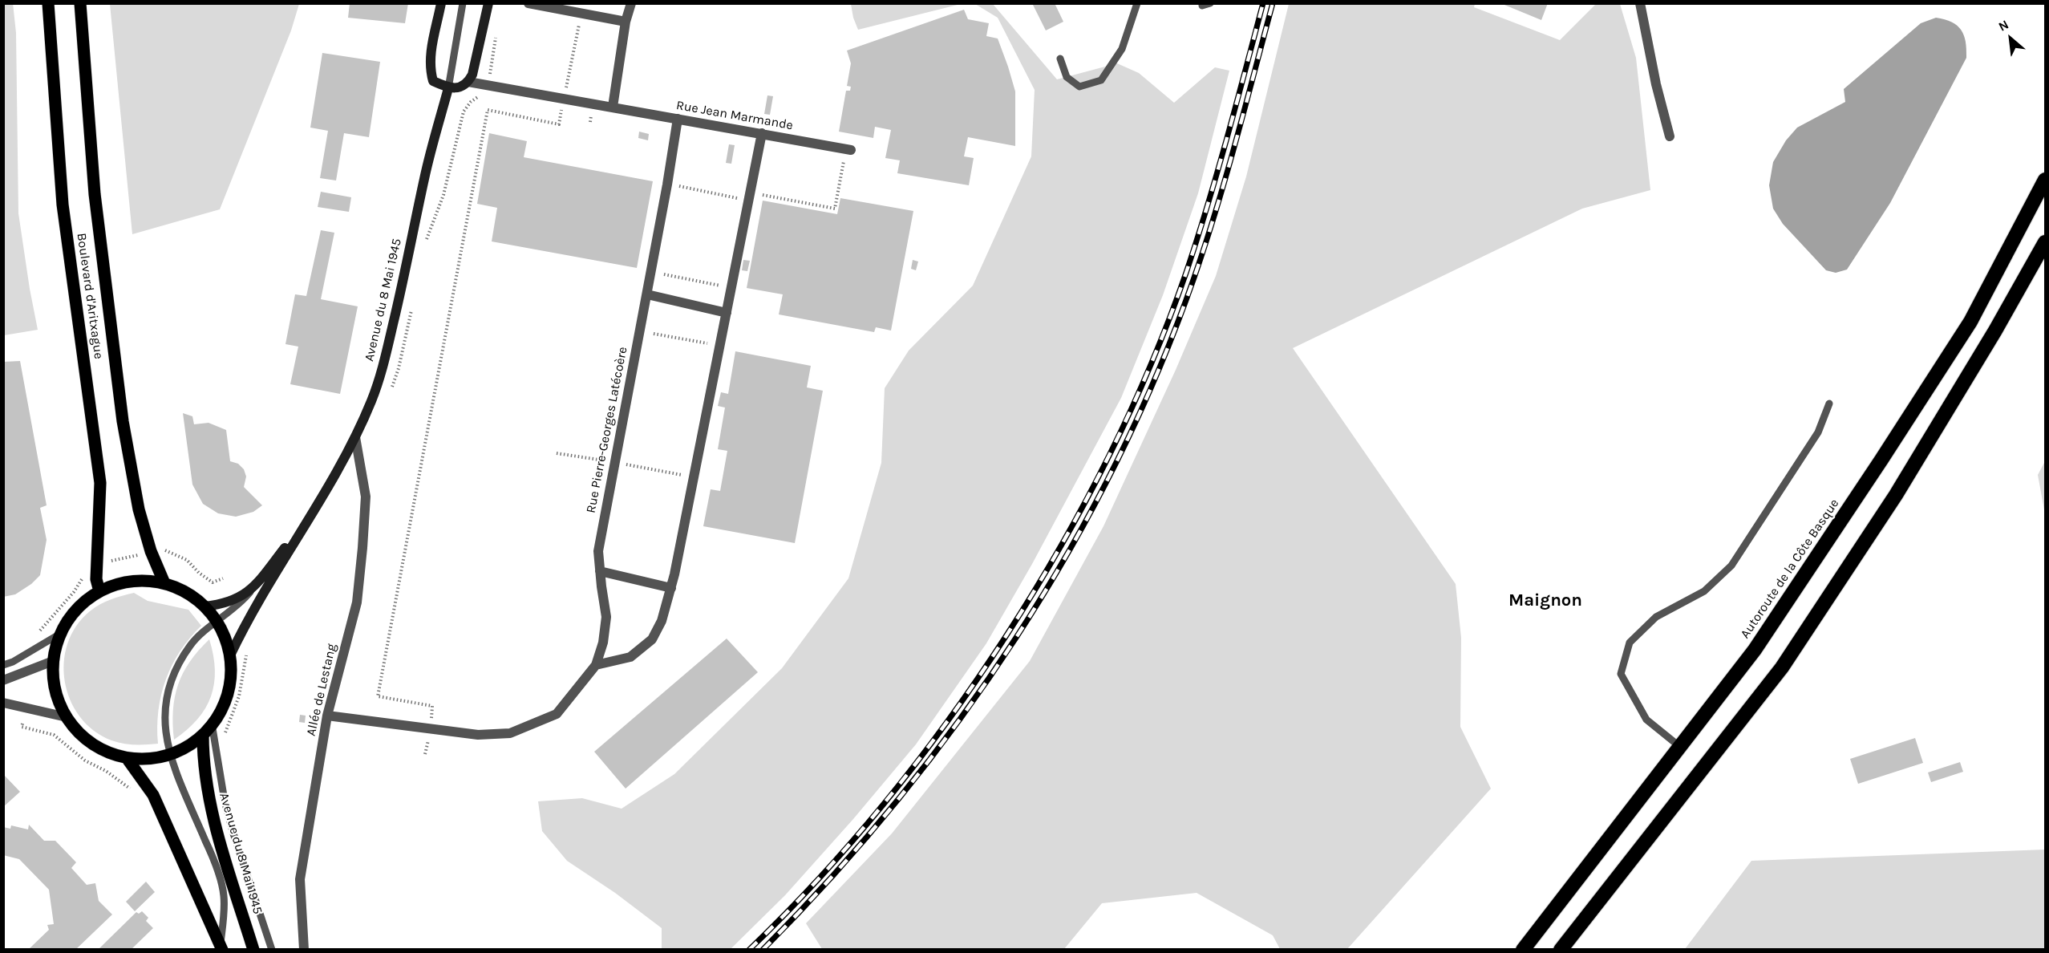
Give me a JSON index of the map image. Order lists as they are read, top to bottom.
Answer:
{
  "streets": {
    "highway": ["Autoroute de la Côte Basque"],
    "main road": ["Boulevard d'Aritxague", "Avenue du 8 Mai 1945"],
    "street": ["Rue Jean Marmande", "Rue Pierre-Georges Latécoère", "Allée de Lestang"]
  },
  "crossings": [
    ["Rue Jean Marmande", "Rue Pierre-Georges Latécoère"],
    ["Avenue du 8 Mai 1945", "Allée de Lestang"],
    ["Rue Pierre-Georges Latécoère", "Allée de Lestang"]
  ],
  "districts": ["Maignon"],
  "north": "top left"
}
